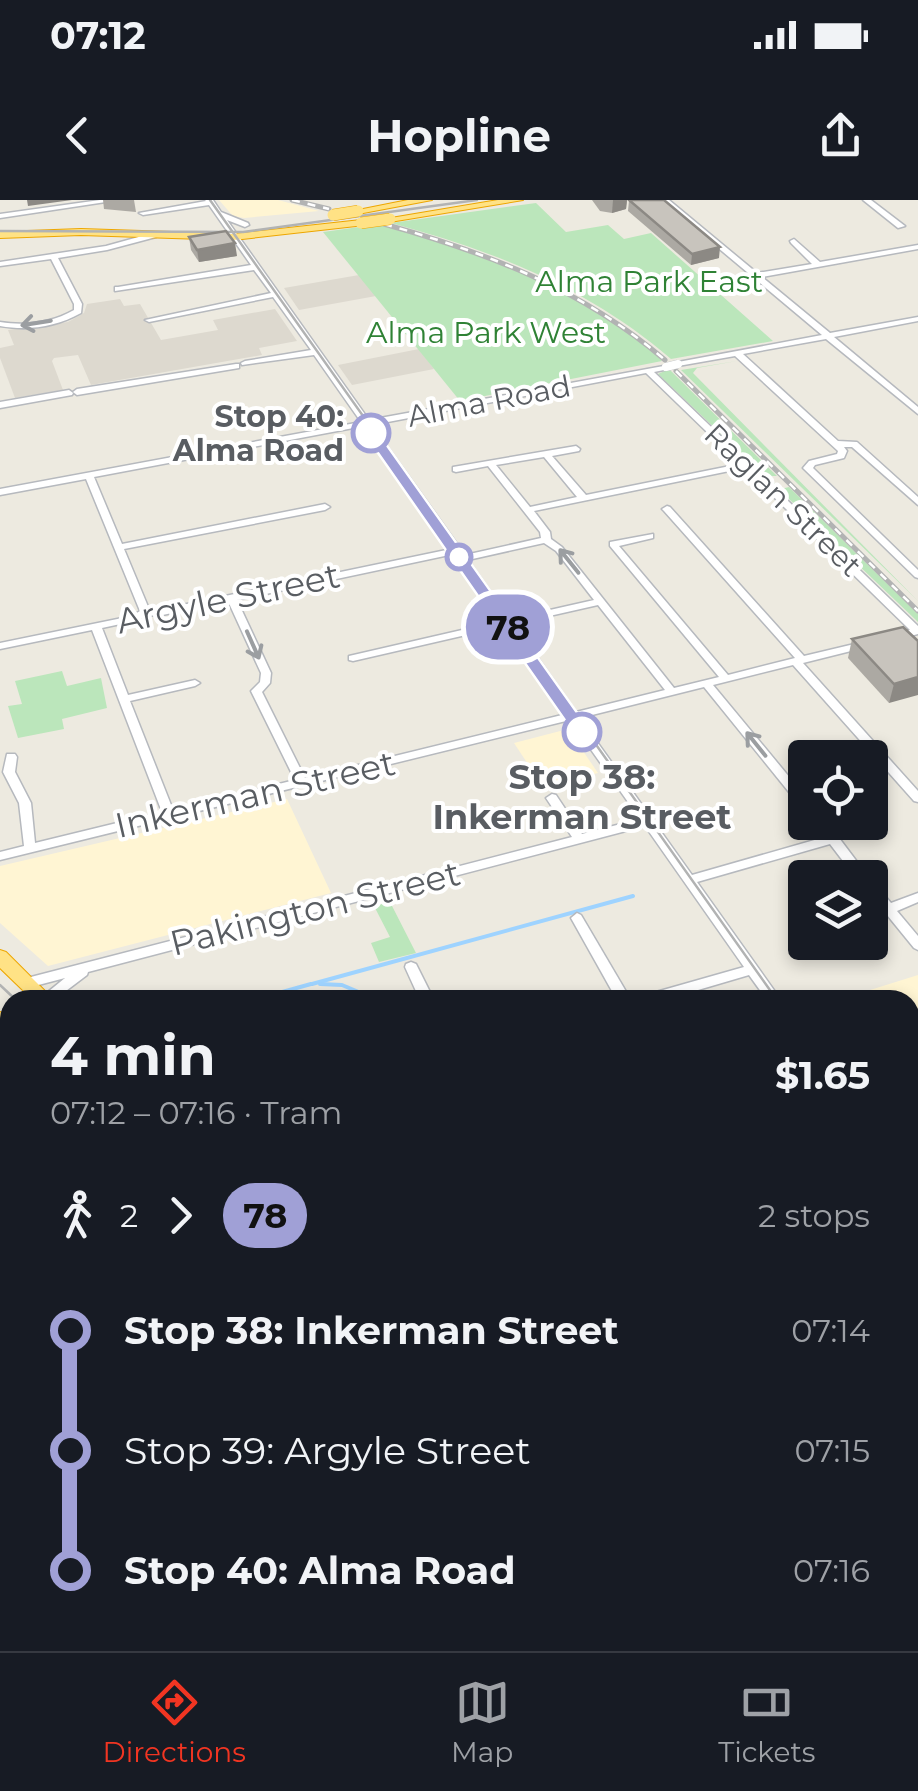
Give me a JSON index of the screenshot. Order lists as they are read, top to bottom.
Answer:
{
  "streets": {
    "street": [
      "Alma Road",
      "Raglan Street",
      "Argyle Street",
      "Inkerman Street",
      "Pakington Street"
    ]
  },
  "crossings": [
    ["Alma Road", "Raglan Street"],
    ["Raglan Street", "Inkerman Street"]
  ],
  "parks": ["Alma Park East", "Alma Park West"],
  "places": ["Stop 40: Alma Road", "Stop 38: Inkerman Street"],
  "lines": ["tram line 78"],
  "page": {
    "status": "07:12",
    "header": "Hopline",
    "on_map": "78",
    "heading": ["4 min", "07:12 – 07:16 · Tram", "$1.65"],
    "legs": ["2", "78", "2 stops"],
    "list": [
      {
        "name": "Stop 38: Inkerman Street",
        "value": "07:14"
      },
      {
        "name": "Stop 39: Argyle Street",
        "value": "07:15"
      },
      {
        "name": "Stop 40: Alma Road",
        "value": "07:16"
      }
    ],
    "tabs": ["Directions", "Map", "Tickets"]
  }
}
